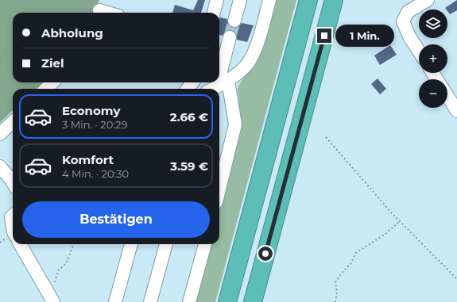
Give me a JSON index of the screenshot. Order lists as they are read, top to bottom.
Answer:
{
  "page": {
    "map_buttons": ["+", "−"],
    "banner": ["Abholung", "Ziel"],
    "bubble": "1 Min.",
    "list": [
      {
        "name": "Economy",
        "note": "3 Min. · 20:29",
        "value": "2.66 €"
      },
      {
        "name": "Komfort",
        "note": "4 Min. · 20:30",
        "value": "3.59 €"
      }
    ],
    "buttons": "Bestätigen"
  }
}
